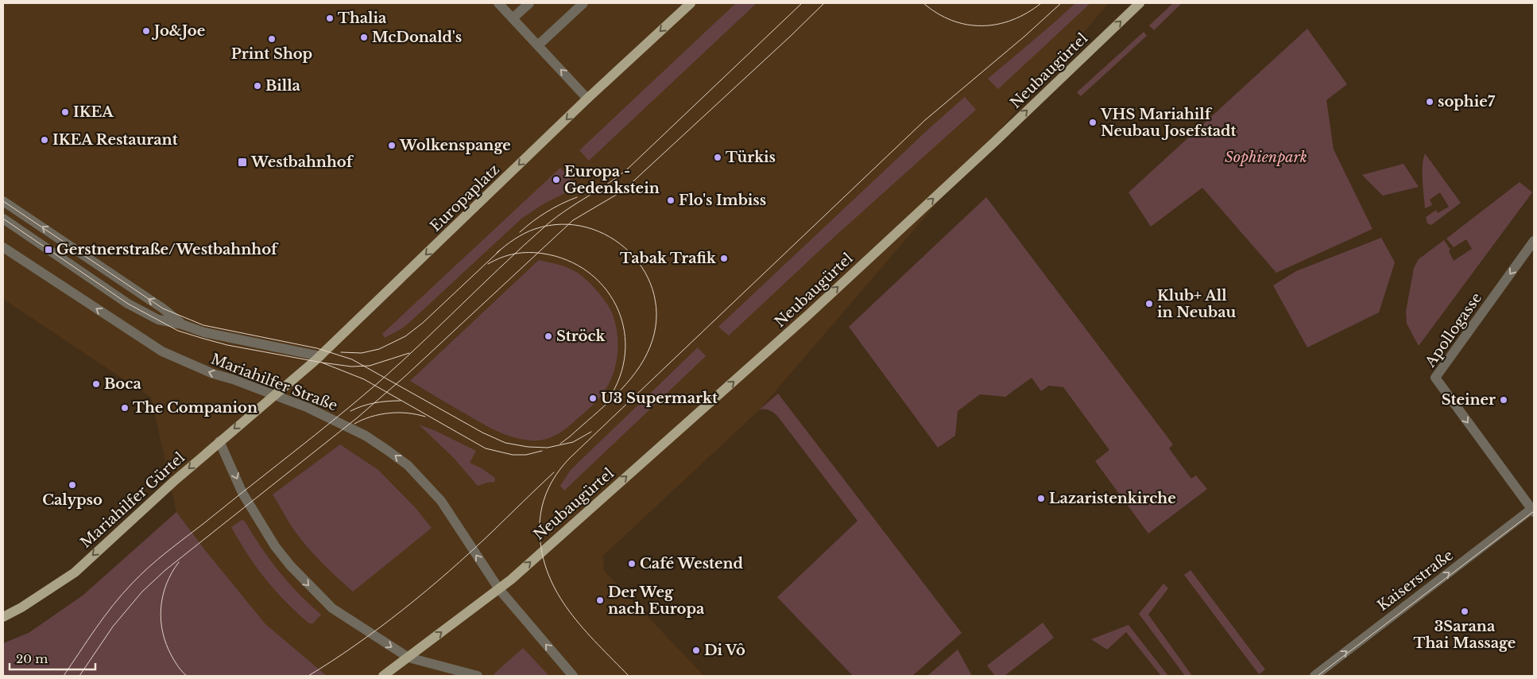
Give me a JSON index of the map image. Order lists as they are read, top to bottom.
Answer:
{
  "streets": {
    "main road": ["Neubaugürtel", "Europaplatz", "Mariahilfer Gürtel"],
    "street": ["Apollogasse", "Mariahilfer Straße", "Kaiserstraße"]
  },
  "crossings": [
    ["Neubaugürtel", "Mariahilfer Straße"],
    ["Europaplatz", "Mariahilfer Straße"],
    ["Europaplatz", "Mariahilfer Gürtel"],
    ["Apollogasse", "Kaiserstraße"],
    ["Mariahilfer Straße", "Mariahilfer Gürtel"]
  ],
  "one_way": [
    "Neubaugürtel",
    "Europaplatz",
    "Apollogasse",
    "Mariahilfer Gürtel",
    "Kaiserstraße"
  ],
  "parks": ["Sophienpark"],
  "places": {
    "other": [
      "Thalia",
      "Jo&Joe",
      "McDonald's",
      "Print Shop",
      "Billa",
      "sophie7",
      "IKEA",
      "VHS Mariahilf Neubau Josefstadt",
      "IKEA Restaurant",
      "Wolkenspange",
      "Türkis",
      "Europa - Gedenkstein",
      "Flo's Imbiss",
      "Tabak Trafik",
      "Klub+ All in Neubau",
      "Ströck",
      "Boca",
      "U3 Supermarkt",
      "Steiner",
      "The Companion",
      "Calypso",
      "Lazaristenkirche",
      "Café Westend",
      "Der Weg nach Europa",
      "3Sarana Thai Massage",
      "Di Vô"
    ],
    "transit": ["Westbahnhof", "Gerstnerstraße/Westbahnhof"]
  },
  "scale_bar": "20 m"
}
